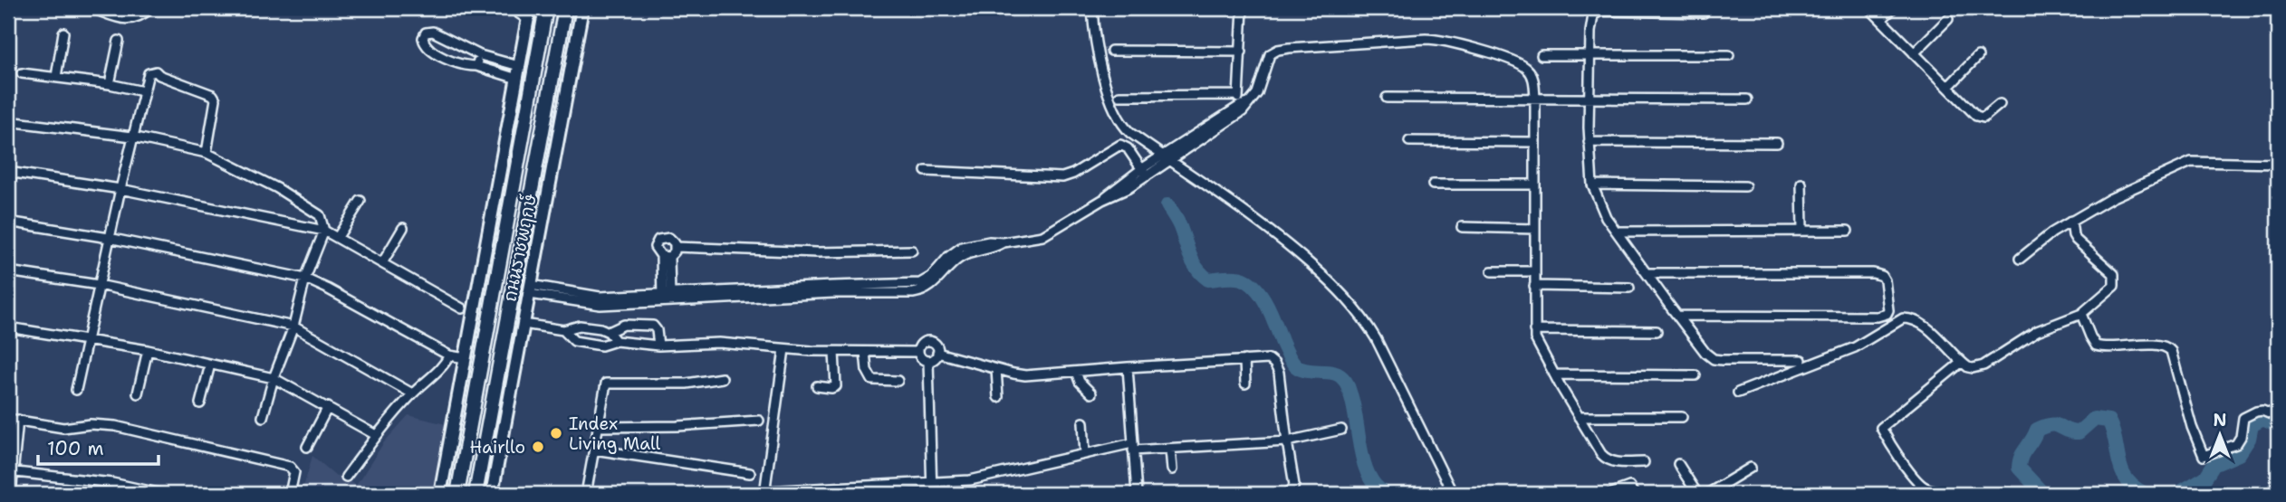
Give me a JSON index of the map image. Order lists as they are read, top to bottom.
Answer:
{
  "streets": {
    "main road": ["ถนนราชพฤกษ์"]
  },
  "places": ["Index Living Mall", "Hairllo"],
  "scale_bar": "100 m",
  "north": "top"
}
